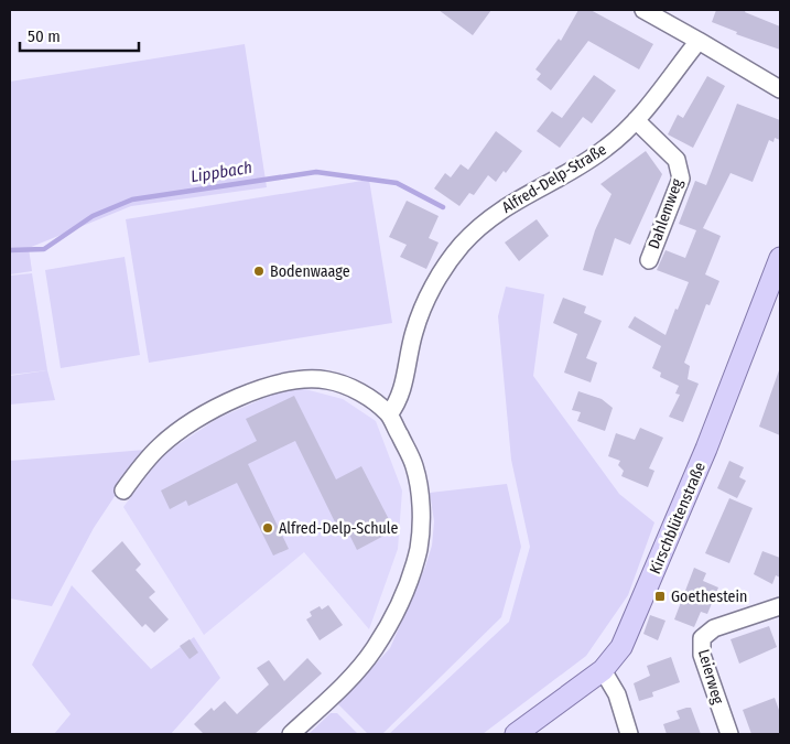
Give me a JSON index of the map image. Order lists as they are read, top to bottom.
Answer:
{
  "streets": {
    "main road": ["Kirschblütenstraße"],
    "street": ["Alfred-Delp-Straße", "Dahlemweg", "Leierweg"]
  },
  "crossings": [
    ["Alfred-Delp-Straße", "Dahlemweg"]
  ],
  "water": ["Lippbach"],
  "places": {
    "other": ["Bodenwaage", "Alfred-Delp-Schule"],
    "transit": ["Goethestein"]
  },
  "scale_bar": "50 m"
}
